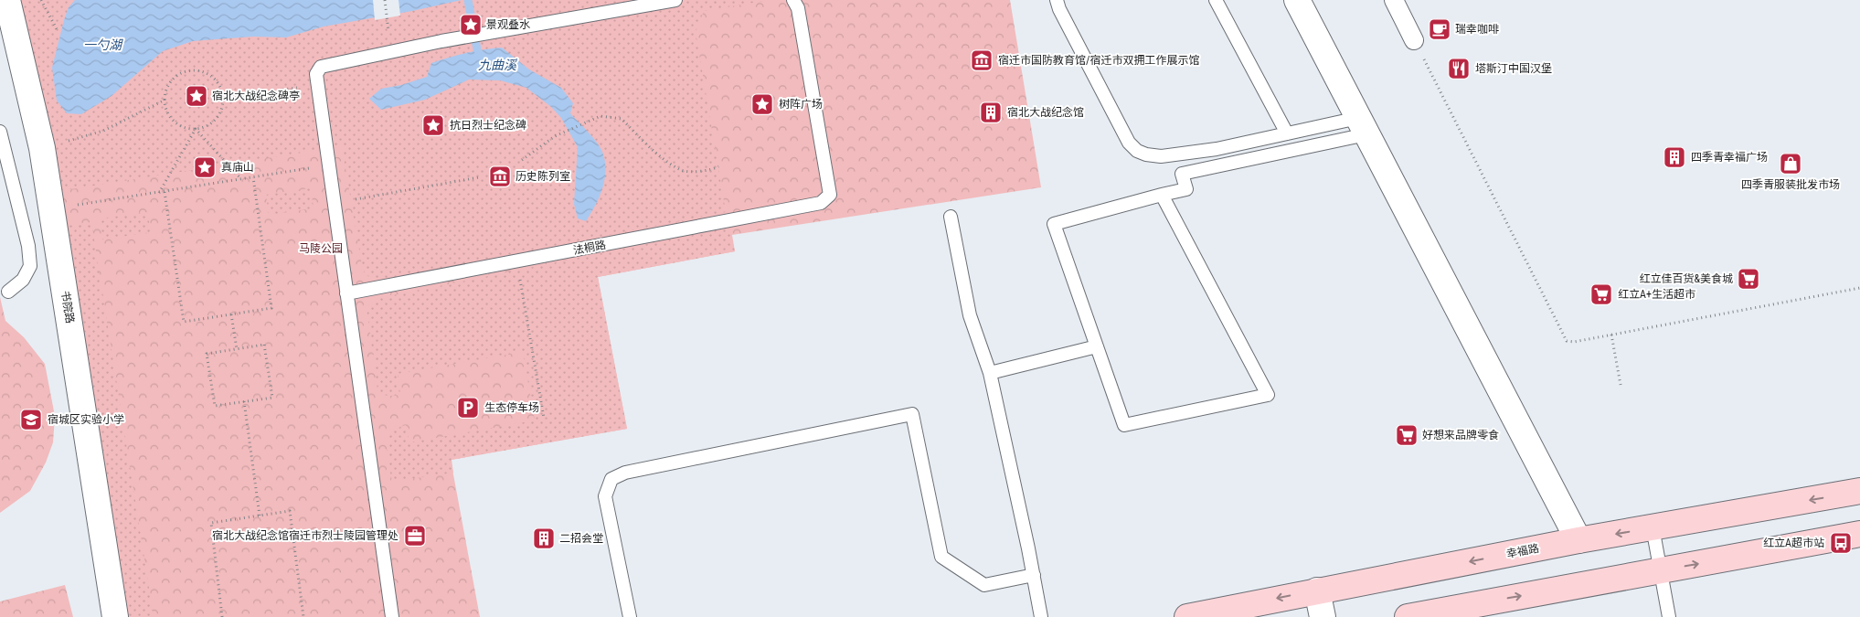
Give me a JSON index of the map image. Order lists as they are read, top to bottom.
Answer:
{
  "streets": {
    "main road": ["幸福路"],
    "street": ["书院路"],
    "lane": ["法桐路"]
  },
  "water": ["一勺湖", "九曲溪"],
  "parks": ["马陵公园"],
  "places": {
    "place": [
      "景观叠水",
      "宿北大战纪念碑亭",
      "树阵广场",
      "抗日烈士纪念碑",
      "真庙山"
    ],
    "cafe": ["瑞幸咖啡"],
    "museum": ["宿迁市国防教育馆/宿迁市双拥工作展示馆", "历史陈列室"],
    "restaurant": ["塔斯汀中国汉堡"],
    "building": ["宿北大战纪念馆", "四季青幸福广场", "二招会堂"],
    "shop": ["四季青服装批发市场"],
    "supermarket": ["红立佳百货&美食城", "红立A+生活超市", "好想来品牌零食"],
    "parking": ["生态停车场"],
    "school or university": ["宿城区实验小学"],
    "office": ["宿北大战纪念馆宿迁市烈士陵园管理处"],
    "bus stop": ["红立A超市站"]
  }
}
